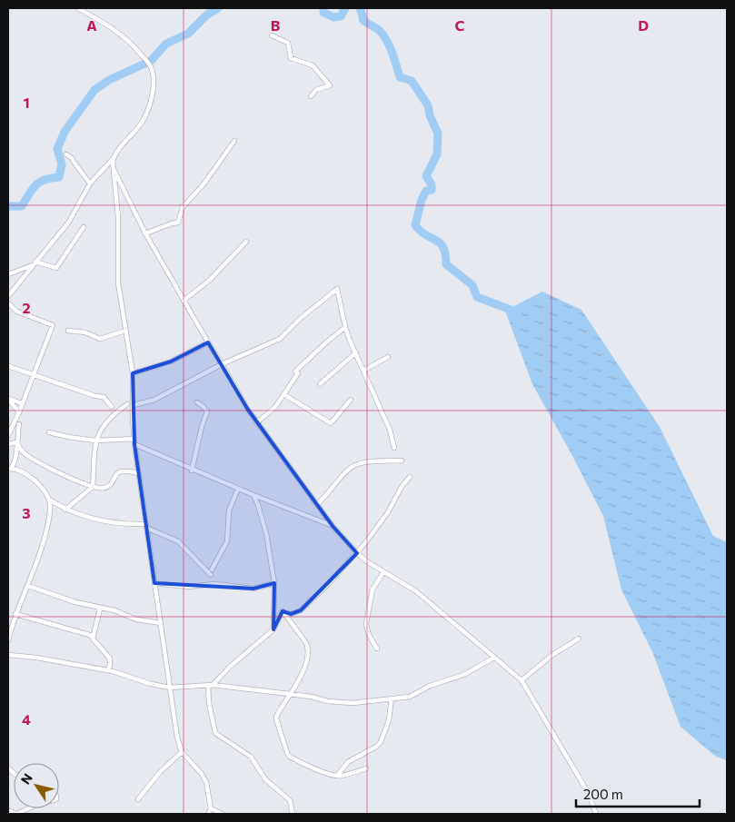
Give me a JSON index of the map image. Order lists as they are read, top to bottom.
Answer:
{
  "scale_bar": "200 m",
  "north": "top left",
  "grid": {
    "columns": [
      "A",
      "B",
      "C",
      "D"
    ],
    "rows": [
      "1",
      "2",
      "3",
      "4"
    ]
  }
}
